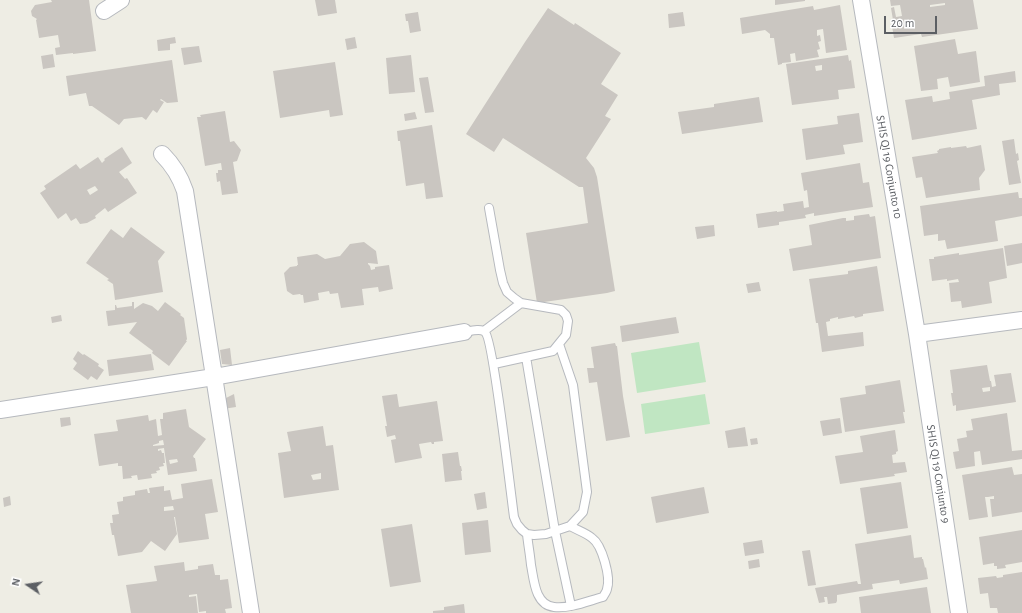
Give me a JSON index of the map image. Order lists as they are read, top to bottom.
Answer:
{
  "streets": {
    "street": ["SHIS QI 19 Conjunto 10", "SHIS QI 19 Conjunto 9"]
  },
  "crossings": [
    ["SHIS QI 19 Conjunto 10", "SHIS QI 19 Conjunto 9"]
  ],
  "scale_bar": "20 m",
  "north": "left"
}
